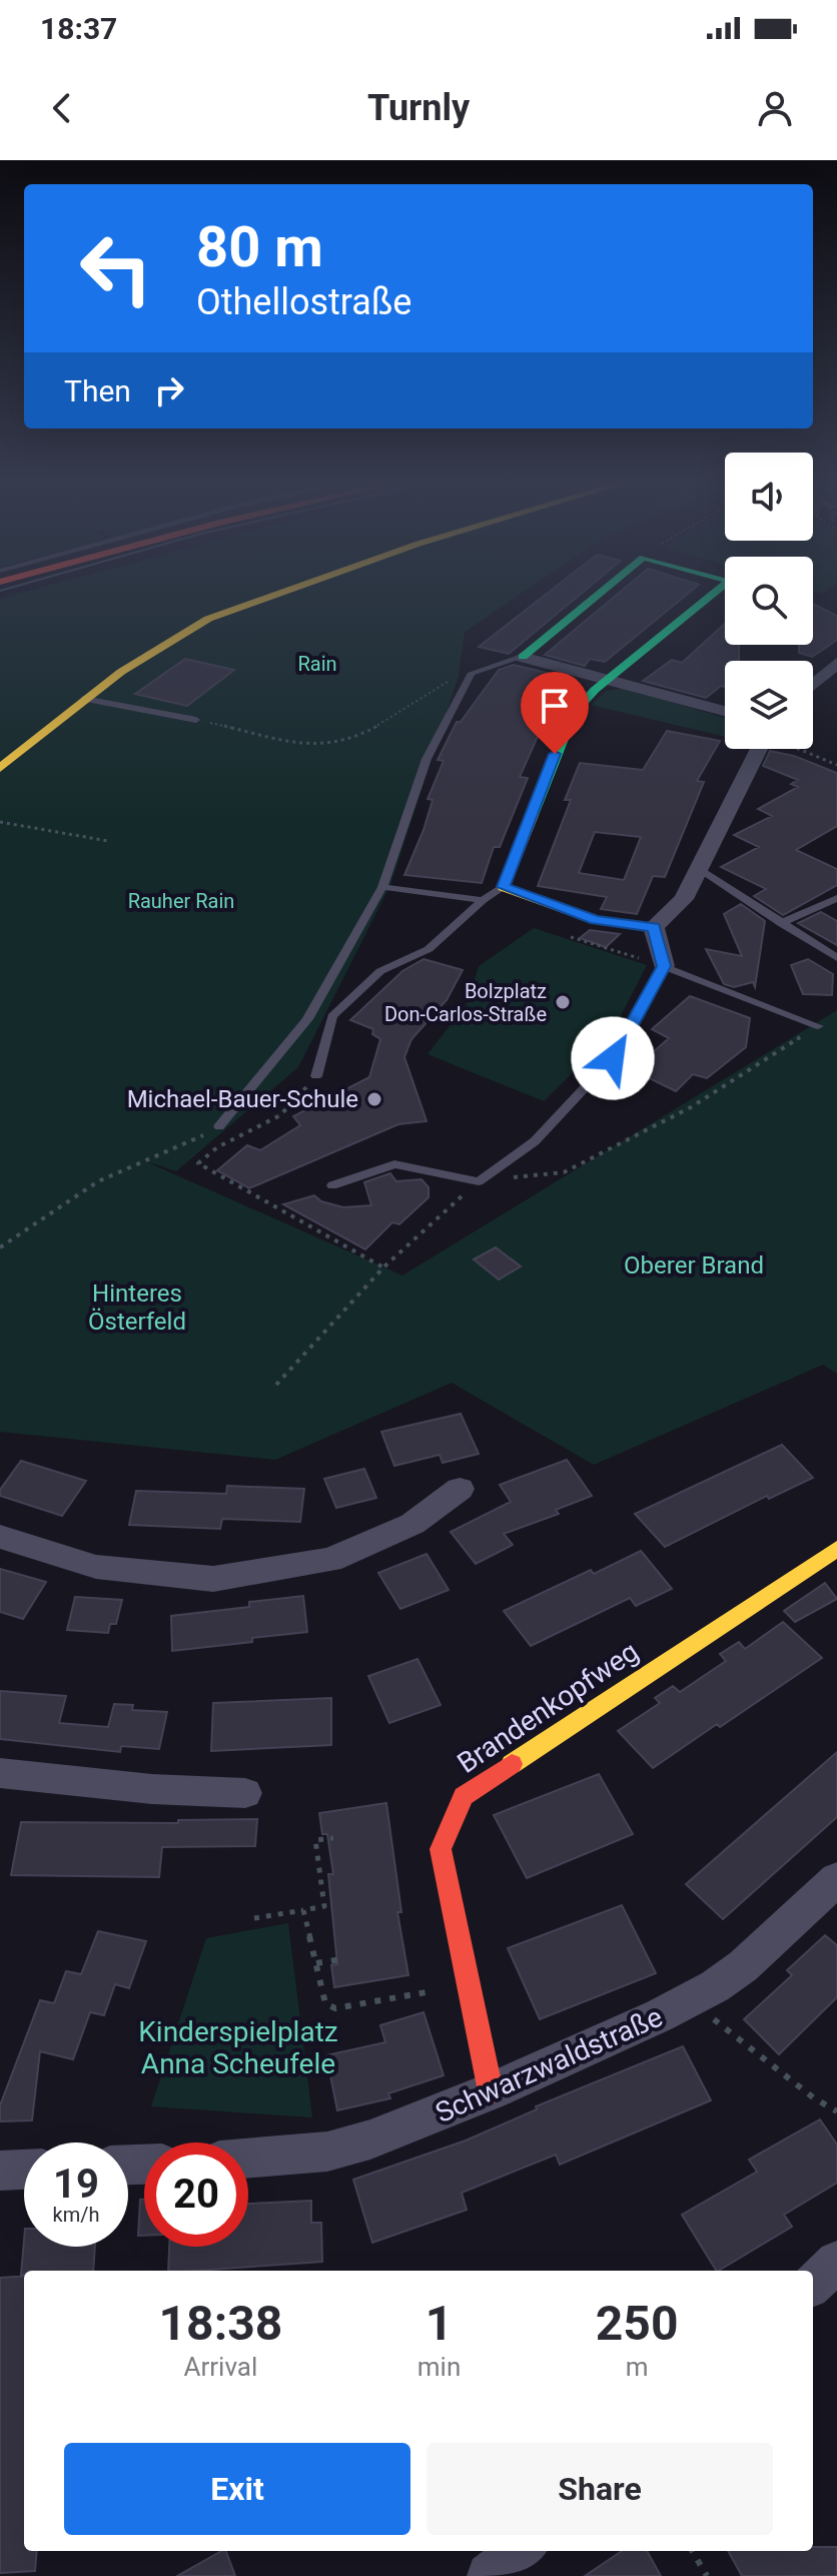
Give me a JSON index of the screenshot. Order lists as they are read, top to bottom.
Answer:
{
  "streets": {
    "street": ["Brandenkopfweg", "Schwarzwaldstraße"]
  },
  "crossings": [
    ["Brandenkopfweg", "Schwarzwaldstraße"]
  ],
  "parks": [
    "Rain",
    "Rauher Rain",
    "Oberer Brand",
    "Hinteres Österfeld",
    "Kinderspielplatz Anna Scheufele"
  ],
  "places": ["Bolzplatz Don-Carlos-Straße", "Michael-Bauer-Schule"],
  "page": {
    "status": "18:37",
    "header": "Turnly",
    "turn": ["80 m", "Othellostraße"],
    "then": "Then",
    "speed": "19 km/h",
    "limit": "20",
    "eta": [
      "18:38",
      "Arrival",
      "1",
      "min",
      "250",
      "m"
    ],
    "buttons": ["Exit", "Share"]
  }
}
